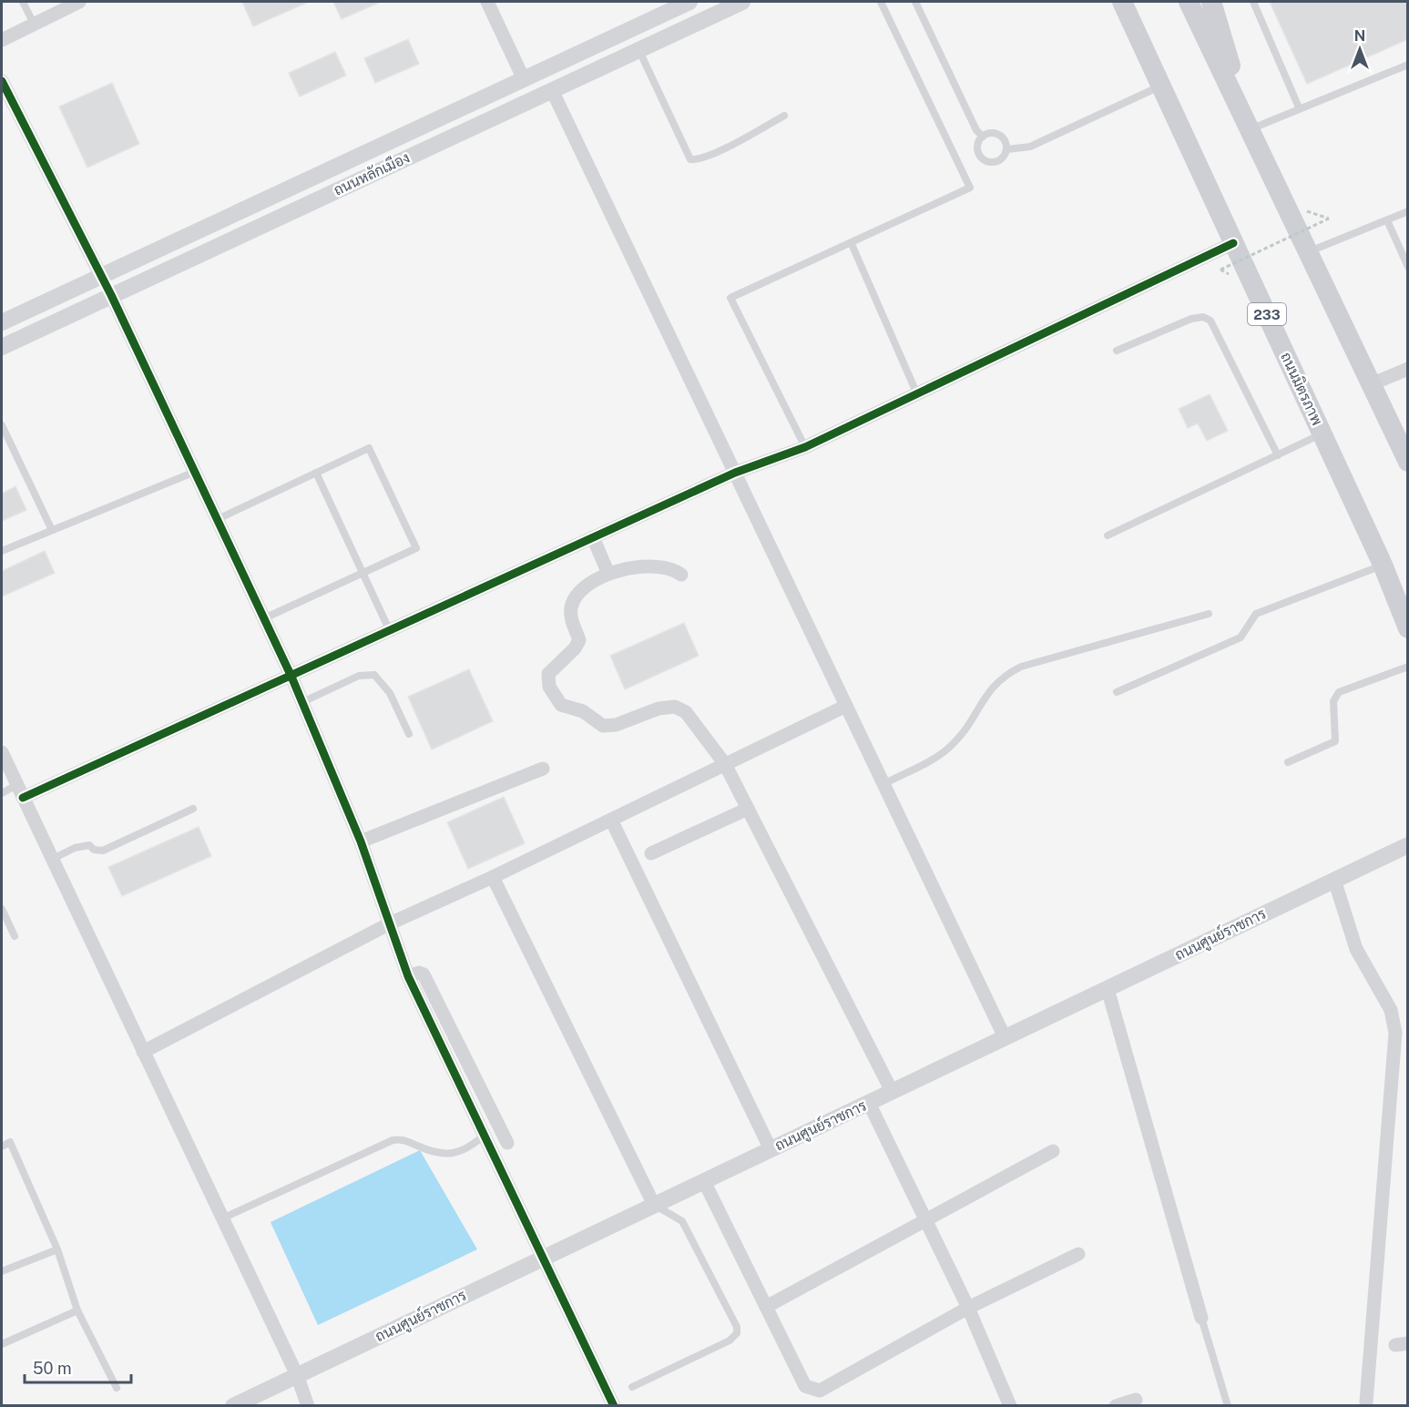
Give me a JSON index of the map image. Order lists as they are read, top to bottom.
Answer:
{
  "streets": {
    "main road": ["233", "ถนนมิตรภาพ"],
    "street": ["ถนนหลักเมือง", "ถนนศูนย์ราชการ"]
  },
  "scale_bar": "50 m",
  "north": "top"
}
